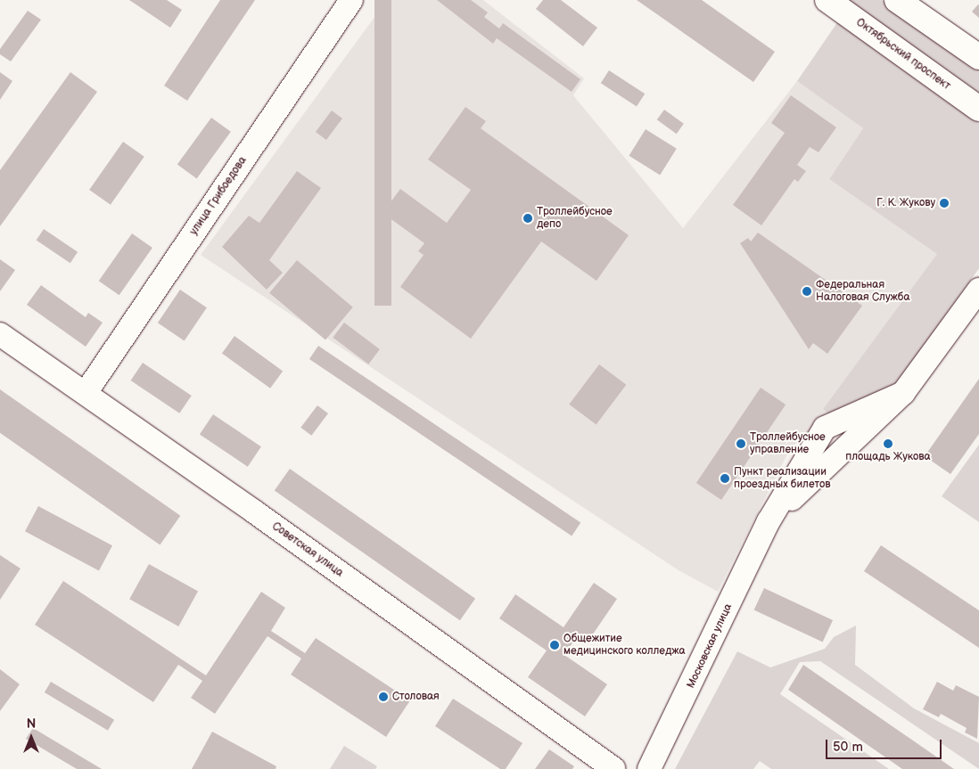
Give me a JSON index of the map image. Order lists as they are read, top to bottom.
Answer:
{
  "streets": {
    "main road": ["Октябрьский проспект"],
    "street": ["улица Грибоедова", "Советская улица", "Московская улица"]
  },
  "crossings": [
    ["улица Грибоедова", "Советская улица"]
  ],
  "places": [
    "Г. К. Жукову",
    "Троллейбусное депо",
    "Федеральная Налоговая Служба",
    "Троллейбусное управление",
    "площадь Жукова",
    "Пункт реализации проездных билетов",
    "Общежитие медицинского колледжа",
    "Столовая"
  ],
  "scale_bar": "50 m",
  "north": "top"
}
